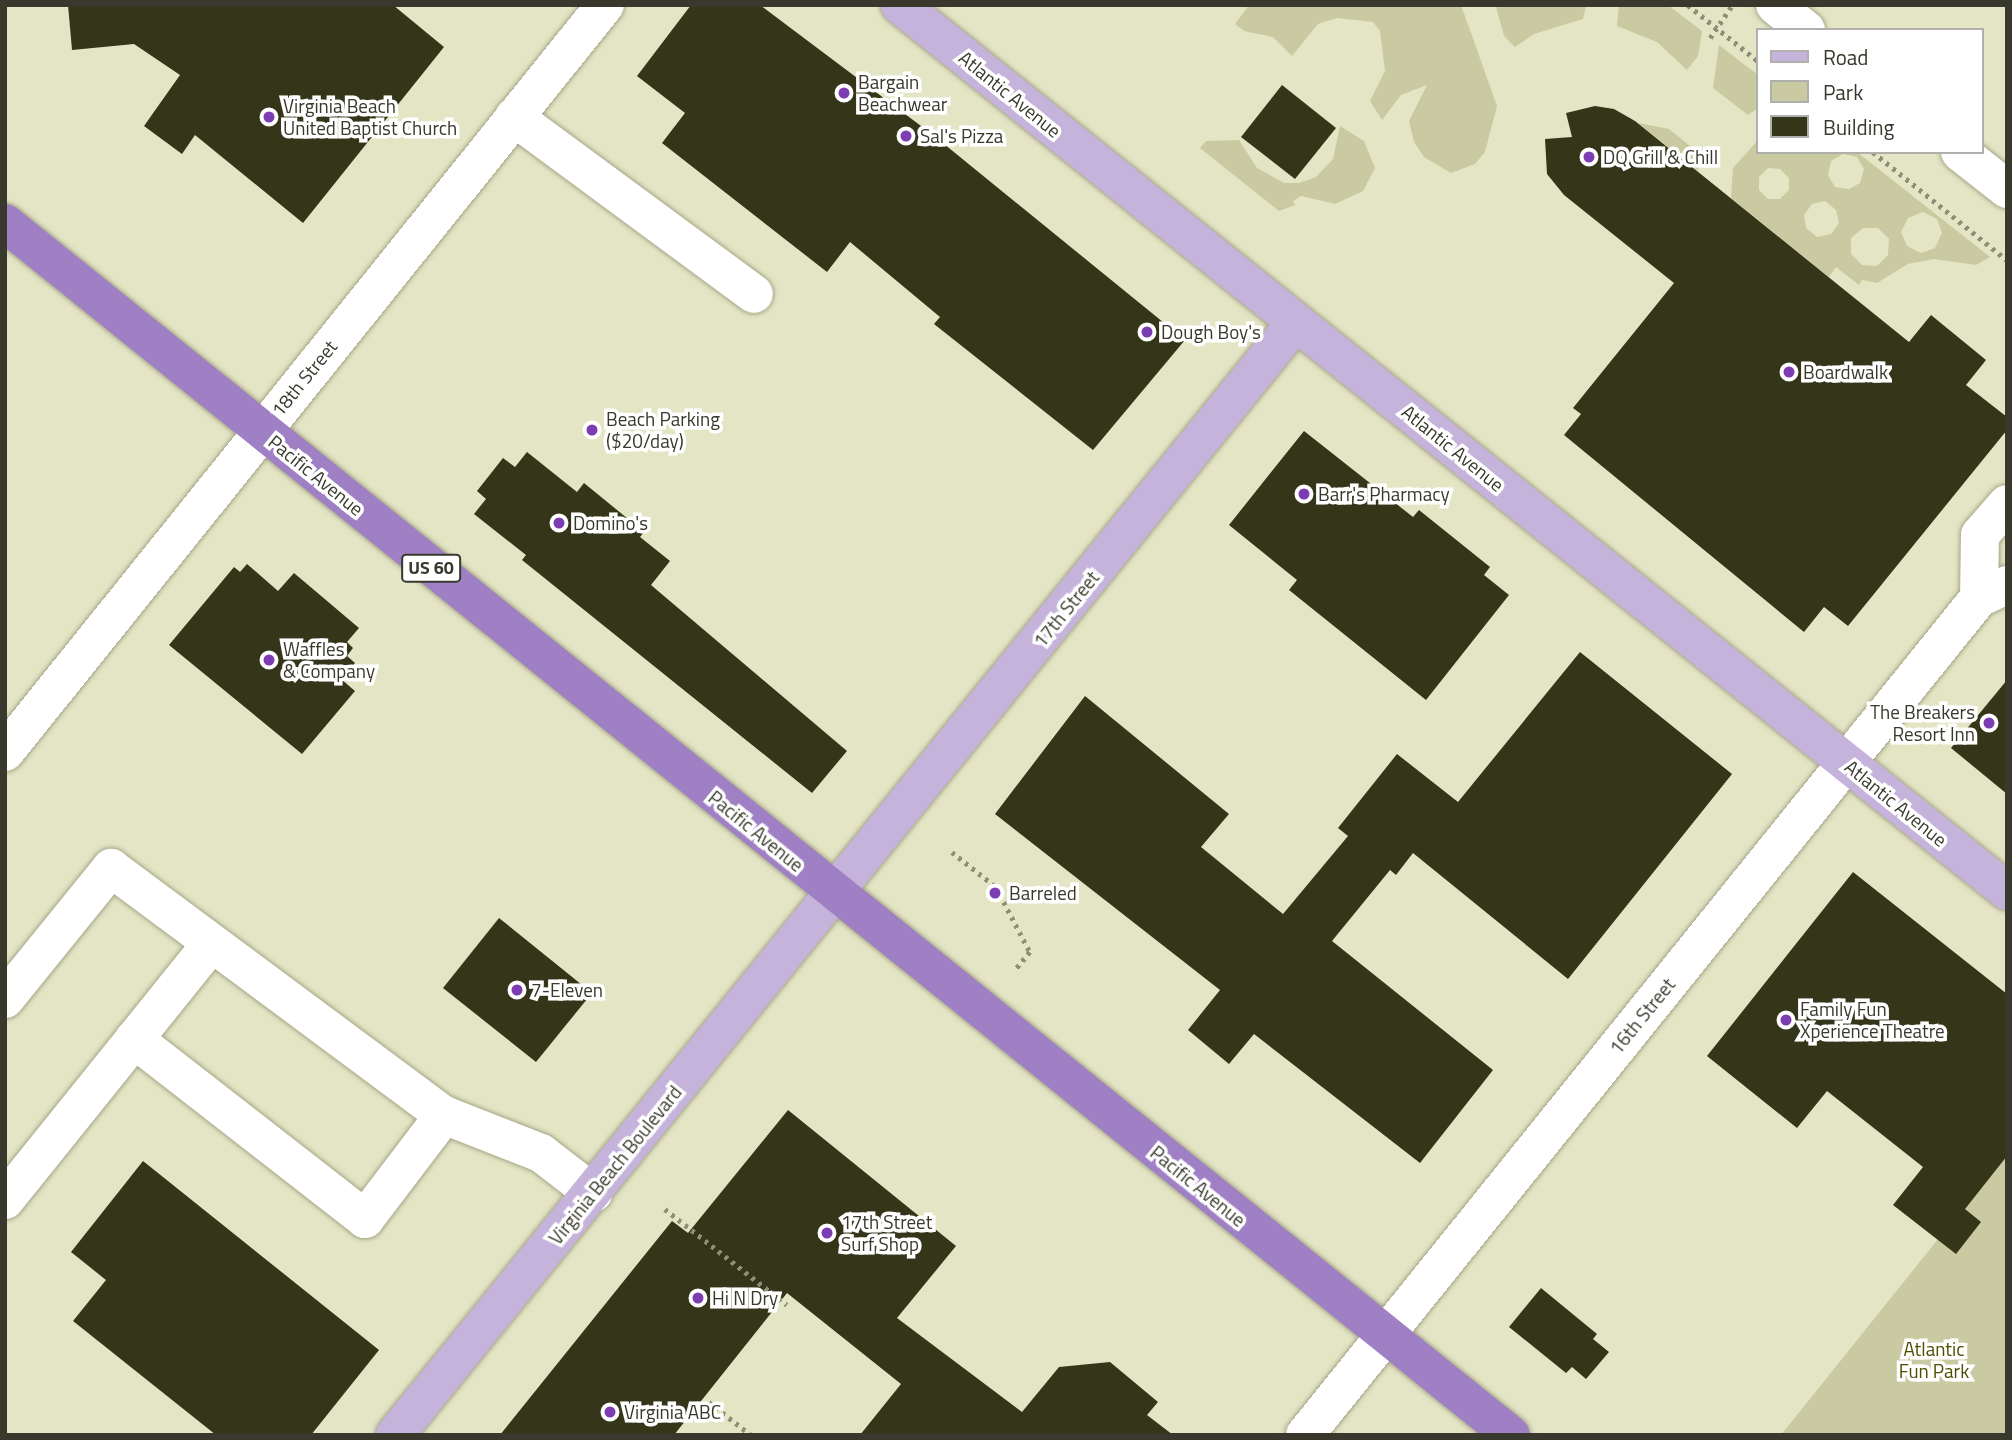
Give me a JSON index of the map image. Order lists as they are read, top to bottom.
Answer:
{
  "streets": {
    "highway": ["Pacific Avenue", "US 60"],
    "main road": ["Atlantic Avenue", "17th Street", "Virginia Beach Boulevard"],
    "street": ["18th Street", "16th Street"]
  },
  "crossings": [
    ["Atlantic Avenue", "17th Street"],
    ["Atlantic Avenue", "16th Street"],
    ["18th Street", "Pacific Avenue"],
    ["Pacific Avenue", "17th Street"],
    ["Pacific Avenue", "16th Street"],
    ["Pacific Avenue", "Virginia Beach Boulevard"],
    ["17th Street", "Virginia Beach Boulevard"]
  ],
  "parks": ["Atlantic Fun Park"],
  "places": [
    "Bargain Beachwear",
    "Virginia Beach United Baptist Church",
    "Sal's Pizza",
    "DQ Grill & Chill",
    "Dough Boy's",
    "Boardwalk",
    "Beach Parking ($20/day)",
    "Barr's Pharmacy",
    "Domino's",
    "Waffles & Company",
    "The Breakers Resort Inn",
    "Barreled",
    "7-Eleven",
    "Family Fun Xperience Theatre",
    "17th Street Surf Shop",
    "Hi N Dry",
    "Virginia ABC"
  ],
  "legend": ["Road", "Park", "Building"]
}
